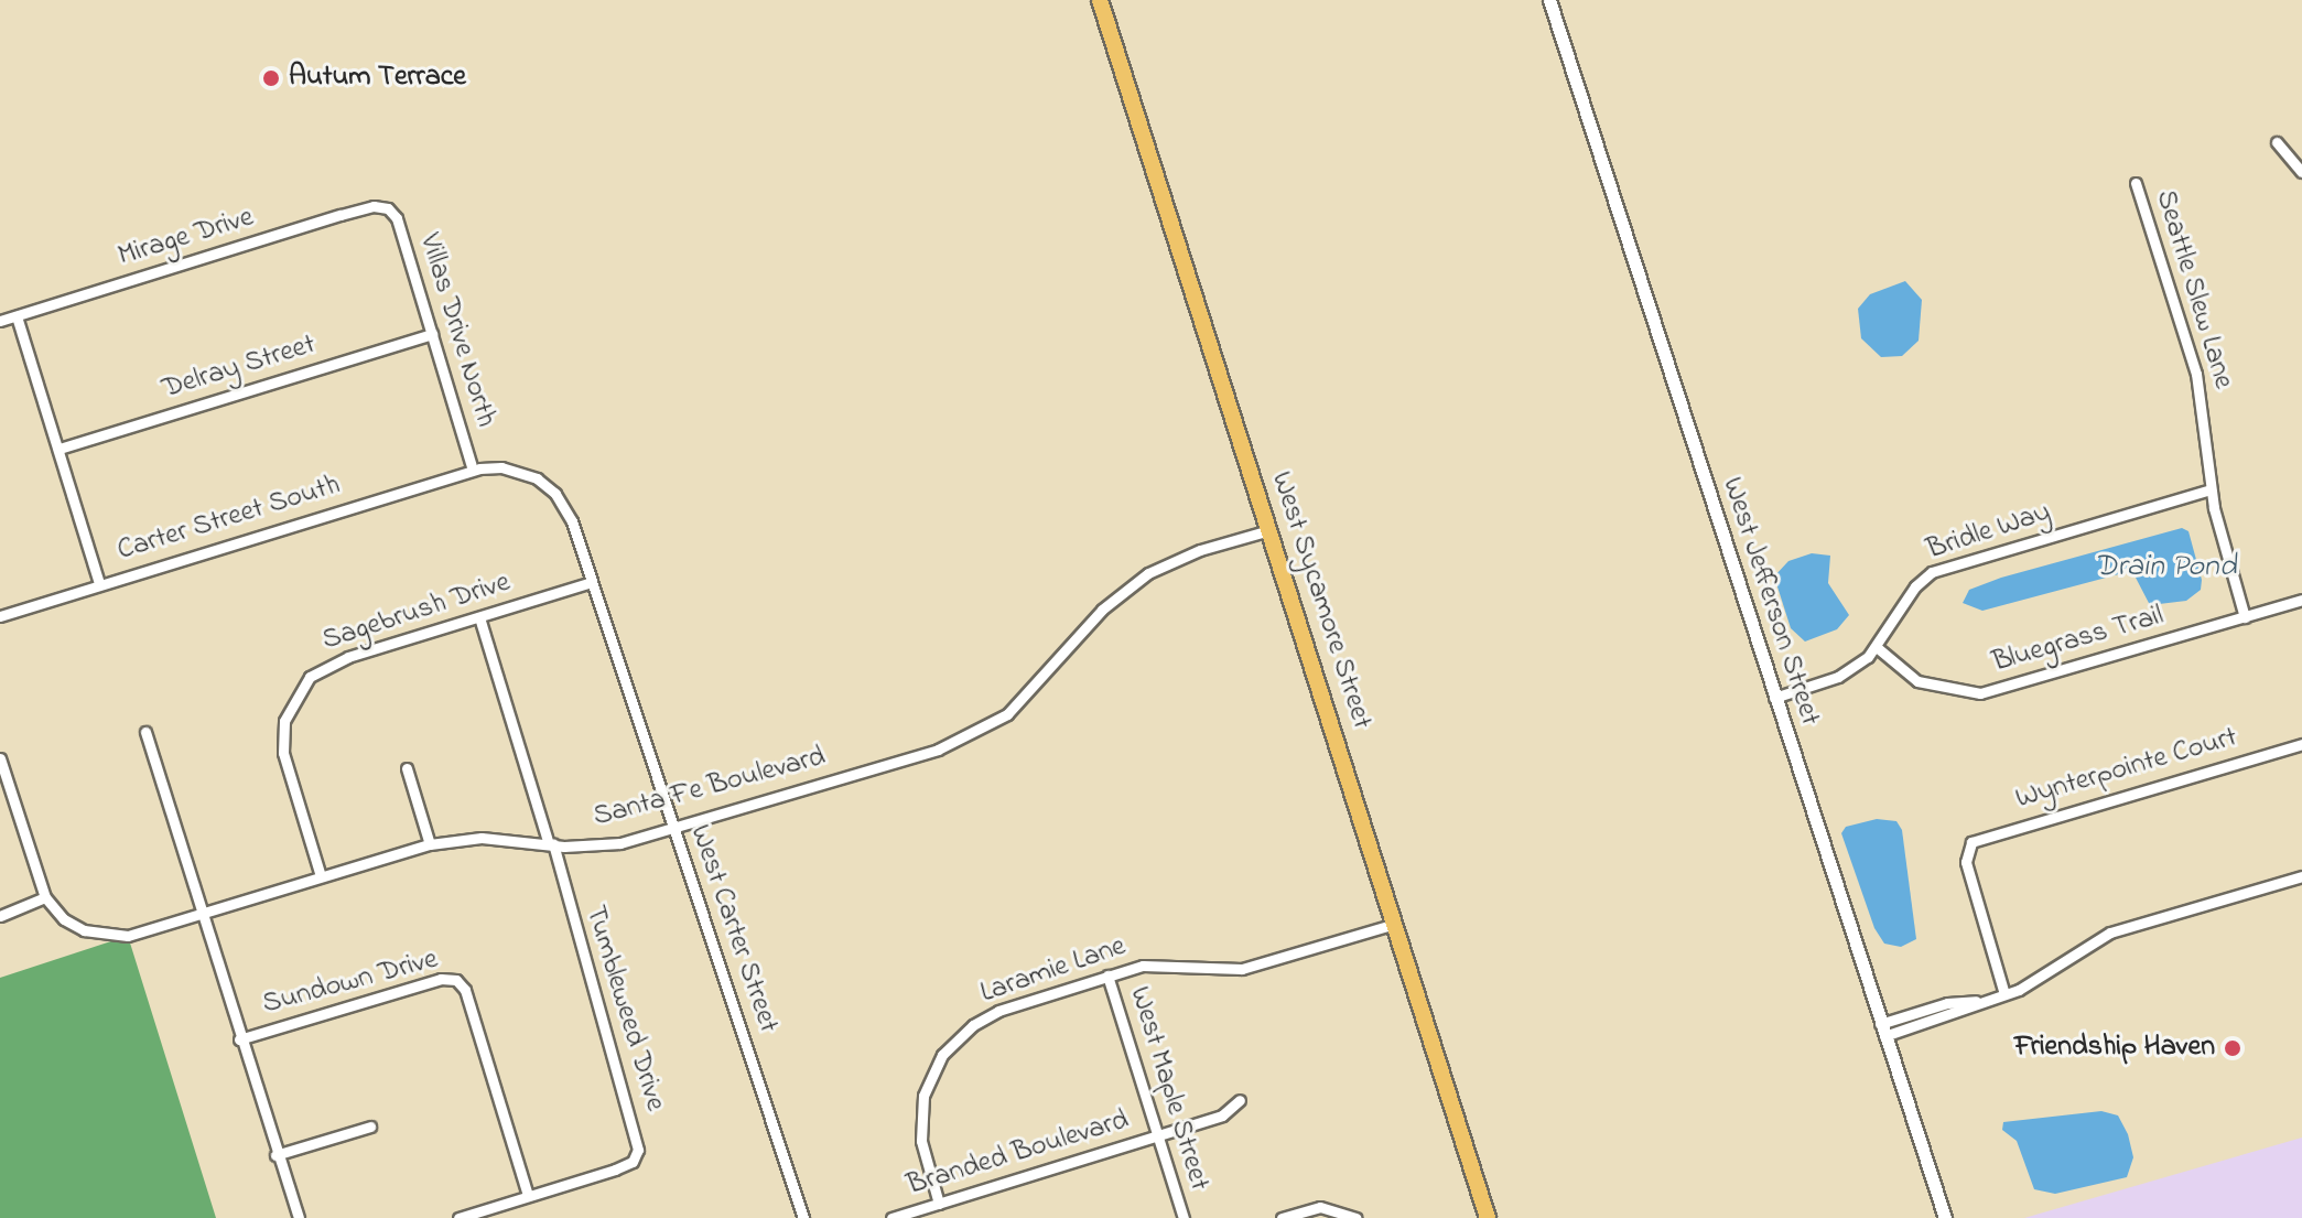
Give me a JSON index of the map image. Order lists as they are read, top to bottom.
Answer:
{
  "streets": {
    "main road": ["West Sycamore Street"],
    "street": [
      "Mirage Drive",
      "Seattle Slew Lane",
      "Villas Drive North",
      "Delray Street",
      "Carter Street South",
      "Bridle Way",
      "West Jefferson Street",
      "Sagebrush Drive",
      "Bluegrass Trail",
      "Wynterpointe Court",
      "Santa Fe Boulevard",
      "West Carter Street",
      "Laramie Lane",
      "Sundown Drive",
      "Tumbleweed Drive",
      "West Maple Street",
      "Branded Boulevard"
    ]
  },
  "crossings": [
    ["Mirage Drive", "Villas Drive North"],
    ["Seattle Slew Lane", "Bridle Way"],
    ["Seattle Slew Lane", "Bluegrass Trail"],
    ["Villas Drive North", "Delray Street"],
    ["Villas Drive North", "Carter Street South"],
    ["Villas Drive North", "West Carter Street"],
    ["Carter Street South", "West Carter Street"],
    ["Bridle Way", "West Jefferson Street"],
    ["Bridle Way", "Bluegrass Trail"],
    ["West Sycamore Street", "Santa Fe Boulevard"],
    ["West Sycamore Street", "Laramie Lane"],
    ["Sagebrush Drive", "Santa Fe Boulevard"],
    ["Sagebrush Drive", "West Carter Street"],
    ["Sagebrush Drive", "Tumbleweed Drive"],
    ["Santa Fe Boulevard", "West Carter Street"],
    ["Santa Fe Boulevard", "Tumbleweed Drive"],
    ["Laramie Lane", "West Maple Street"],
    ["Laramie Lane", "Branded Boulevard"],
    ["Sundown Drive", "Tumbleweed Drive"],
    ["West Maple Street", "Branded Boulevard"]
  ],
  "water": ["Drain Pond"],
  "places": ["Autum Terrace", "Friendship Haven"]
}
